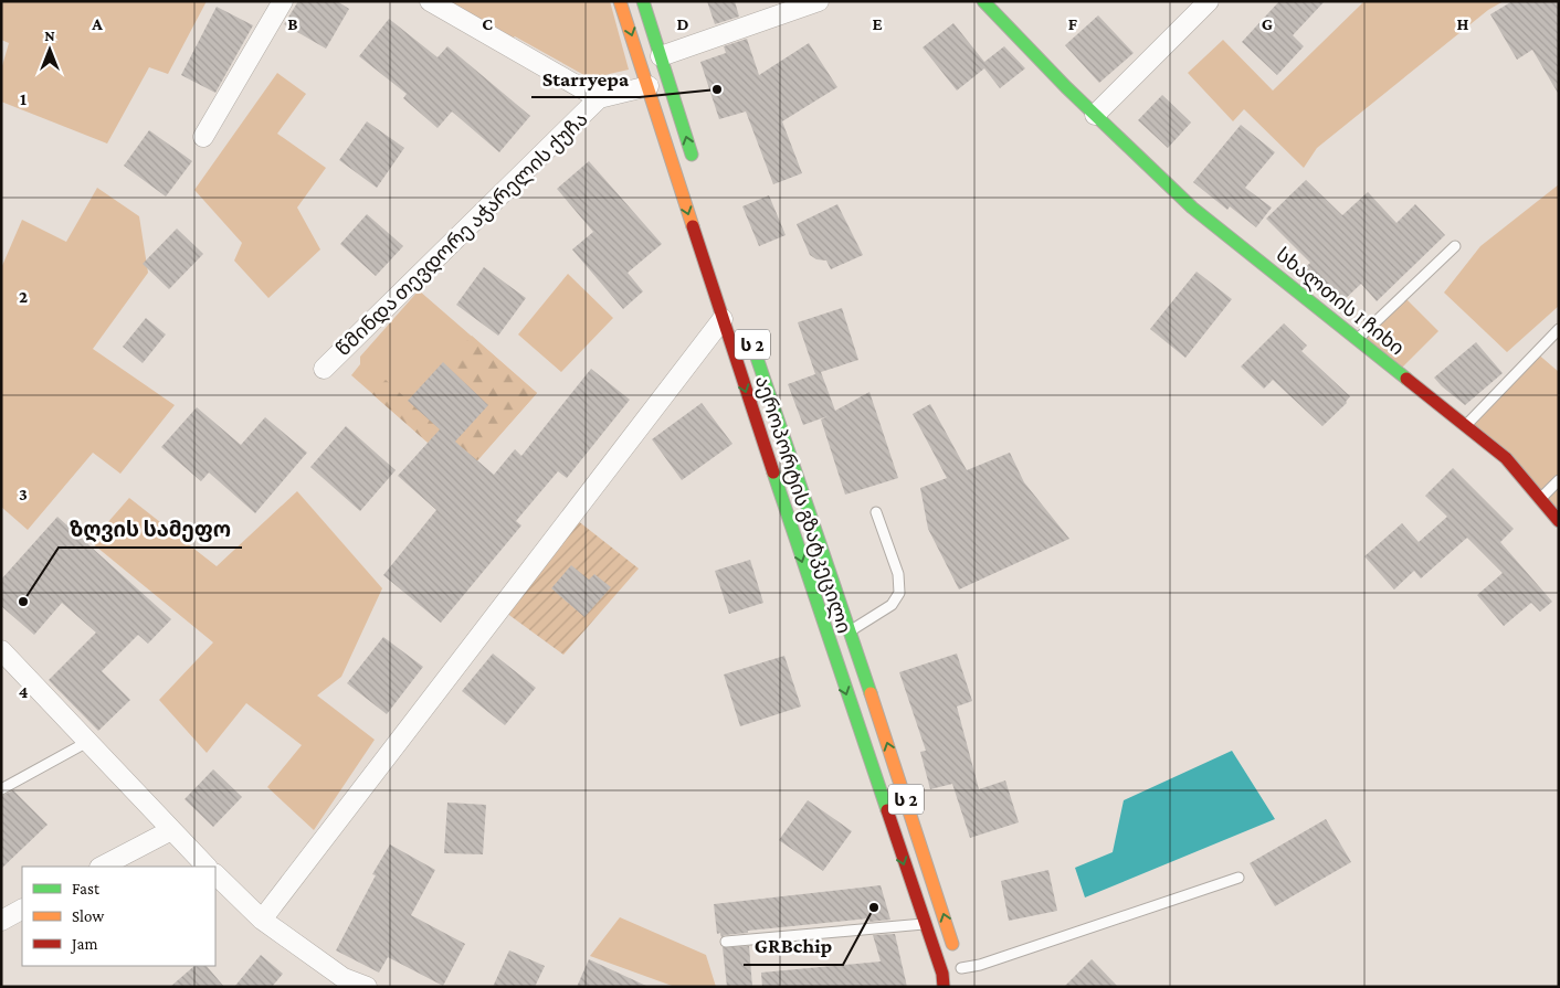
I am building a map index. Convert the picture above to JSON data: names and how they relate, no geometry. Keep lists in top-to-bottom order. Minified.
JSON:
{"streets":{"main road":["სხალთის I ჩიხი","ს 2","აეროპორტის გზატკეცილი"],"street":["წმინდა თევდორე აჭარელის ქუჩა"]},"crossings":[["წმინდა თევდორე აჭარელის ქუჩა","აეროპორტის გზატკეცილი"]],"places":["Starryepa","ზღვის სამეფო","GRBchip"],"legend":["Fast","Slow","Jam"],"north":"top","grid":{"columns":["A","B","C","D","E","F","G","H"],"rows":["1","2","3","4"]}}
